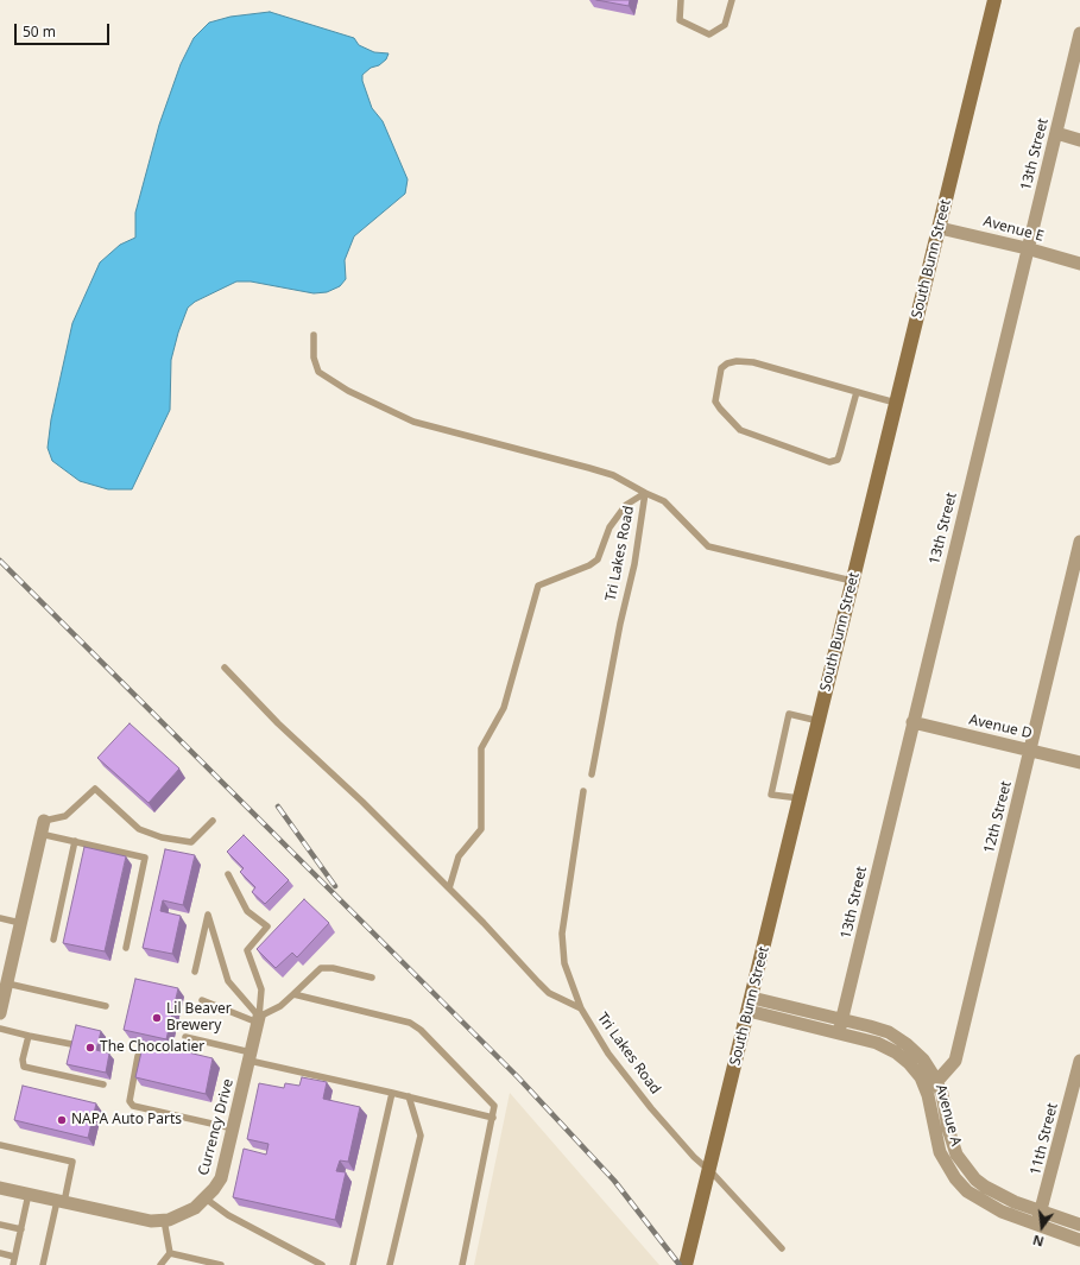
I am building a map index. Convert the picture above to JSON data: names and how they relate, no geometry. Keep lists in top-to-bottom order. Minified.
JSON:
{"streets":{"street":["13th Street","Avenue E","South Bunn Street","Avenue D","12th Street","Avenue A","Currency Drive","11th Street"],"lane":["Tri Lakes Road"]},"crossings":[["13th Street","Avenue E"],["13th Street","Avenue D"],["13th Street","Avenue A"],["Avenue E","South Bunn Street"],["South Bunn Street","Tri Lakes Road"],["South Bunn Street","Avenue A"],["Avenue D","12th Street"],["12th Street","Avenue A"],["Avenue A","11th Street"]],"places":["Lil Beaver Brewery","The Chocolatier","NAPA Auto Parts"],"scale_bar":"50 m","north":"bottom"}
